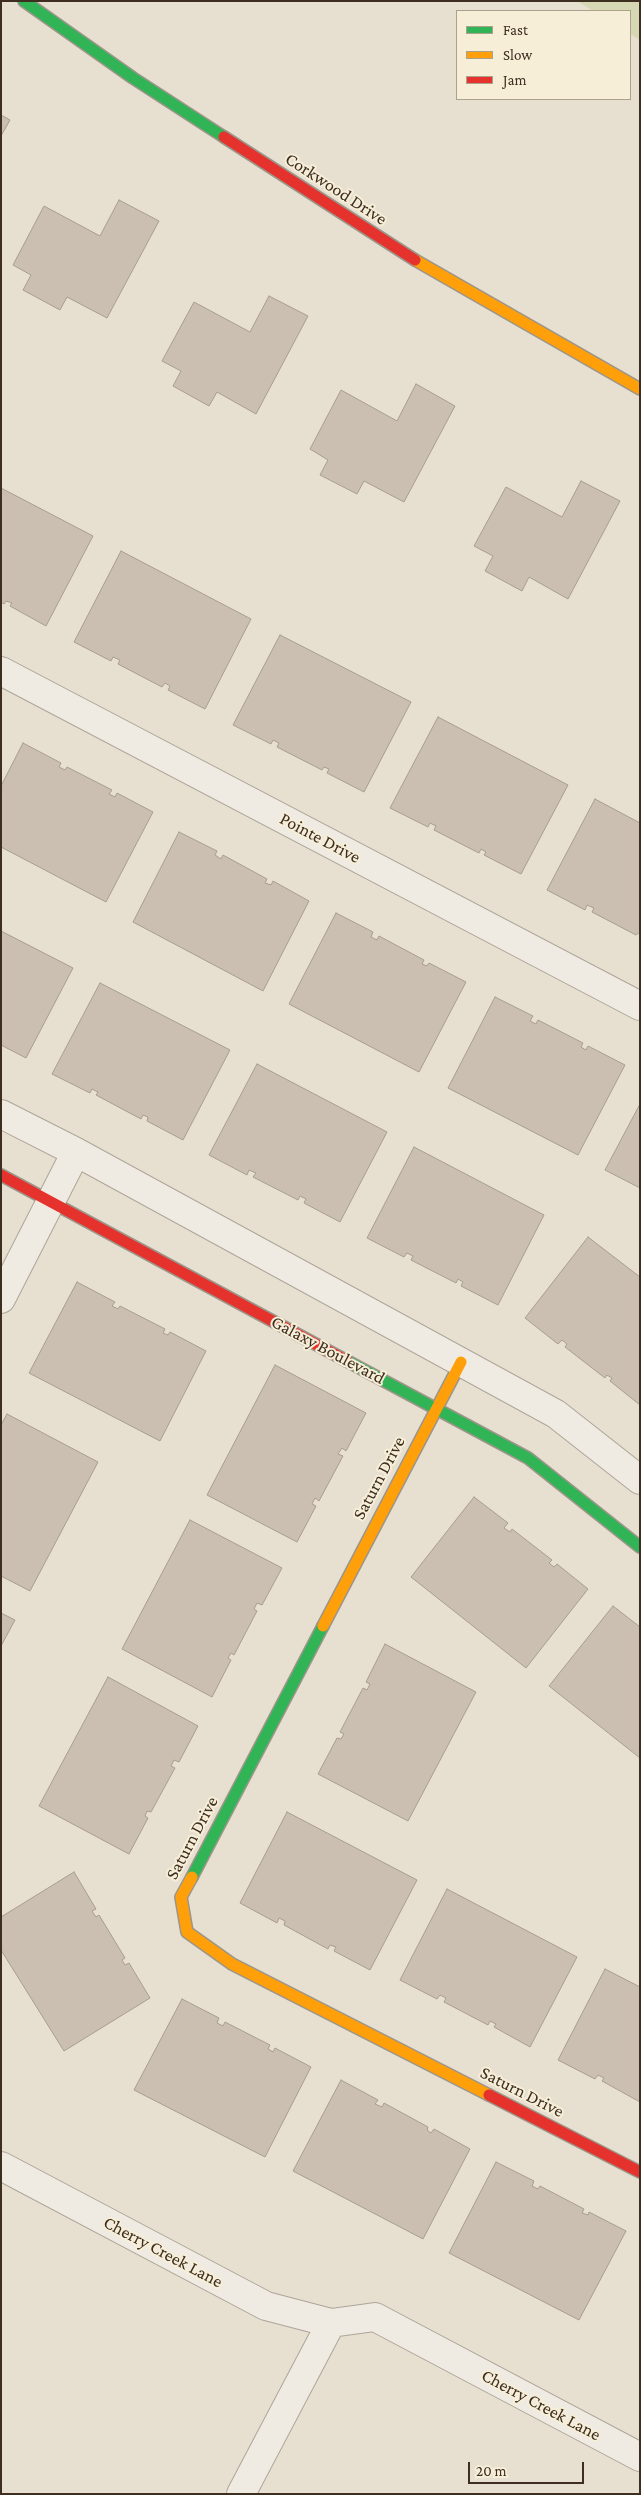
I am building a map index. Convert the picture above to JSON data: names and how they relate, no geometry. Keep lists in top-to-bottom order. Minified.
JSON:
{"streets":{"street":["Corkwood Drive","Pointe Drive","Galaxy Boulevard","Saturn Drive","Cherry Creek Lane"]},"crossings":[["Galaxy Boulevard","Saturn Drive"]],"legend":["Fast","Slow","Jam"],"scale_bar":"20 m"}
